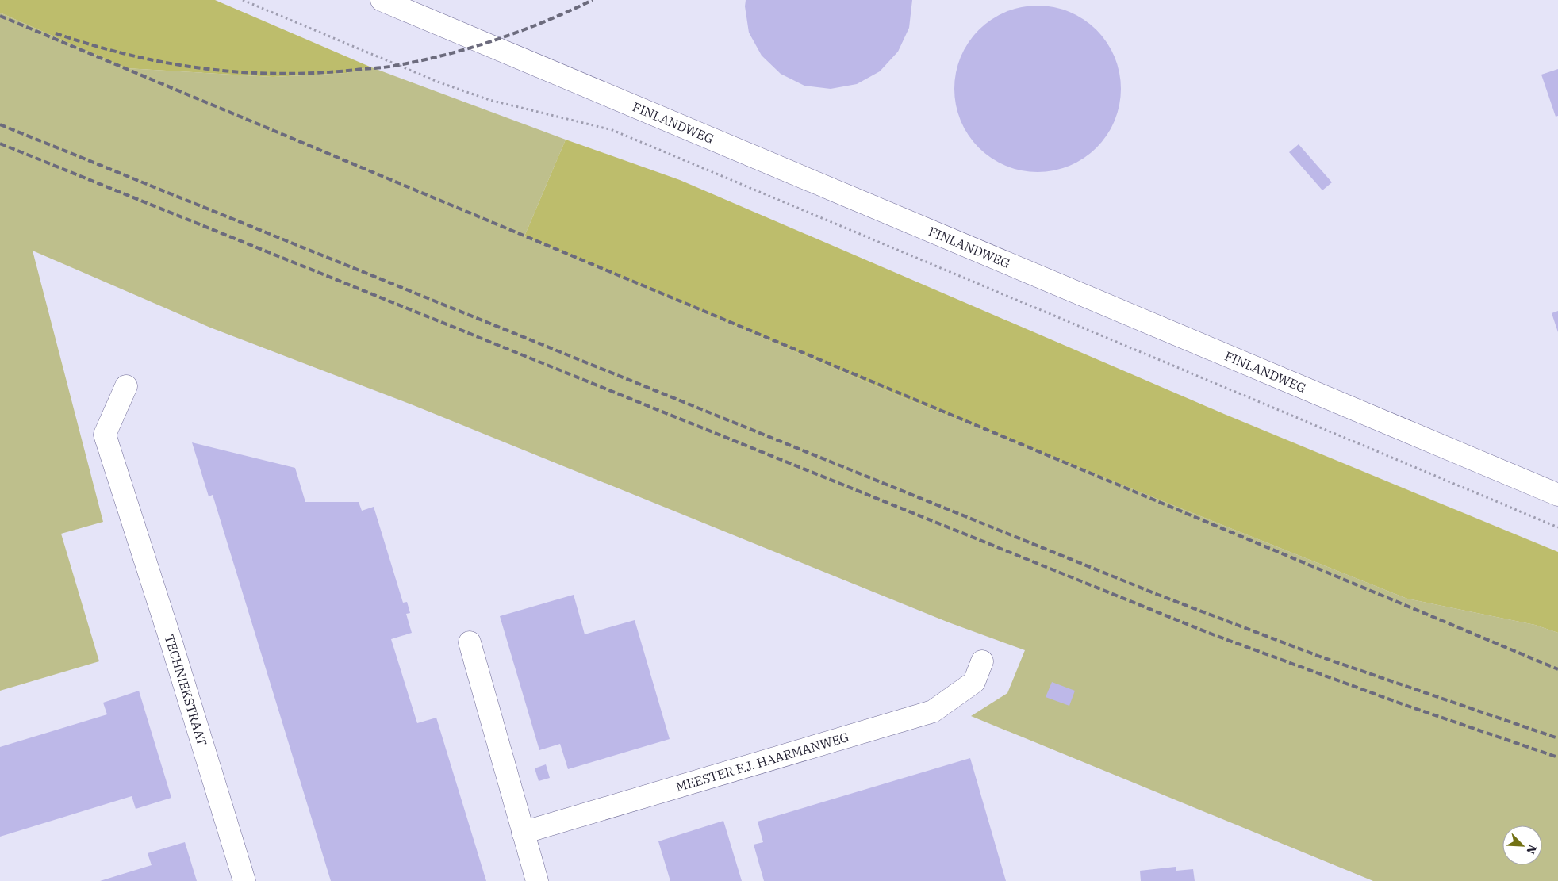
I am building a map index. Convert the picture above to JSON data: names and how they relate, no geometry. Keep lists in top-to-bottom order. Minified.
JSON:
{"streets":{"street":["FINLANDWEG","TECHNIEKSTRAAT","MEESTER F.J. HAARMANWEG"]},"north":"bottom right"}
